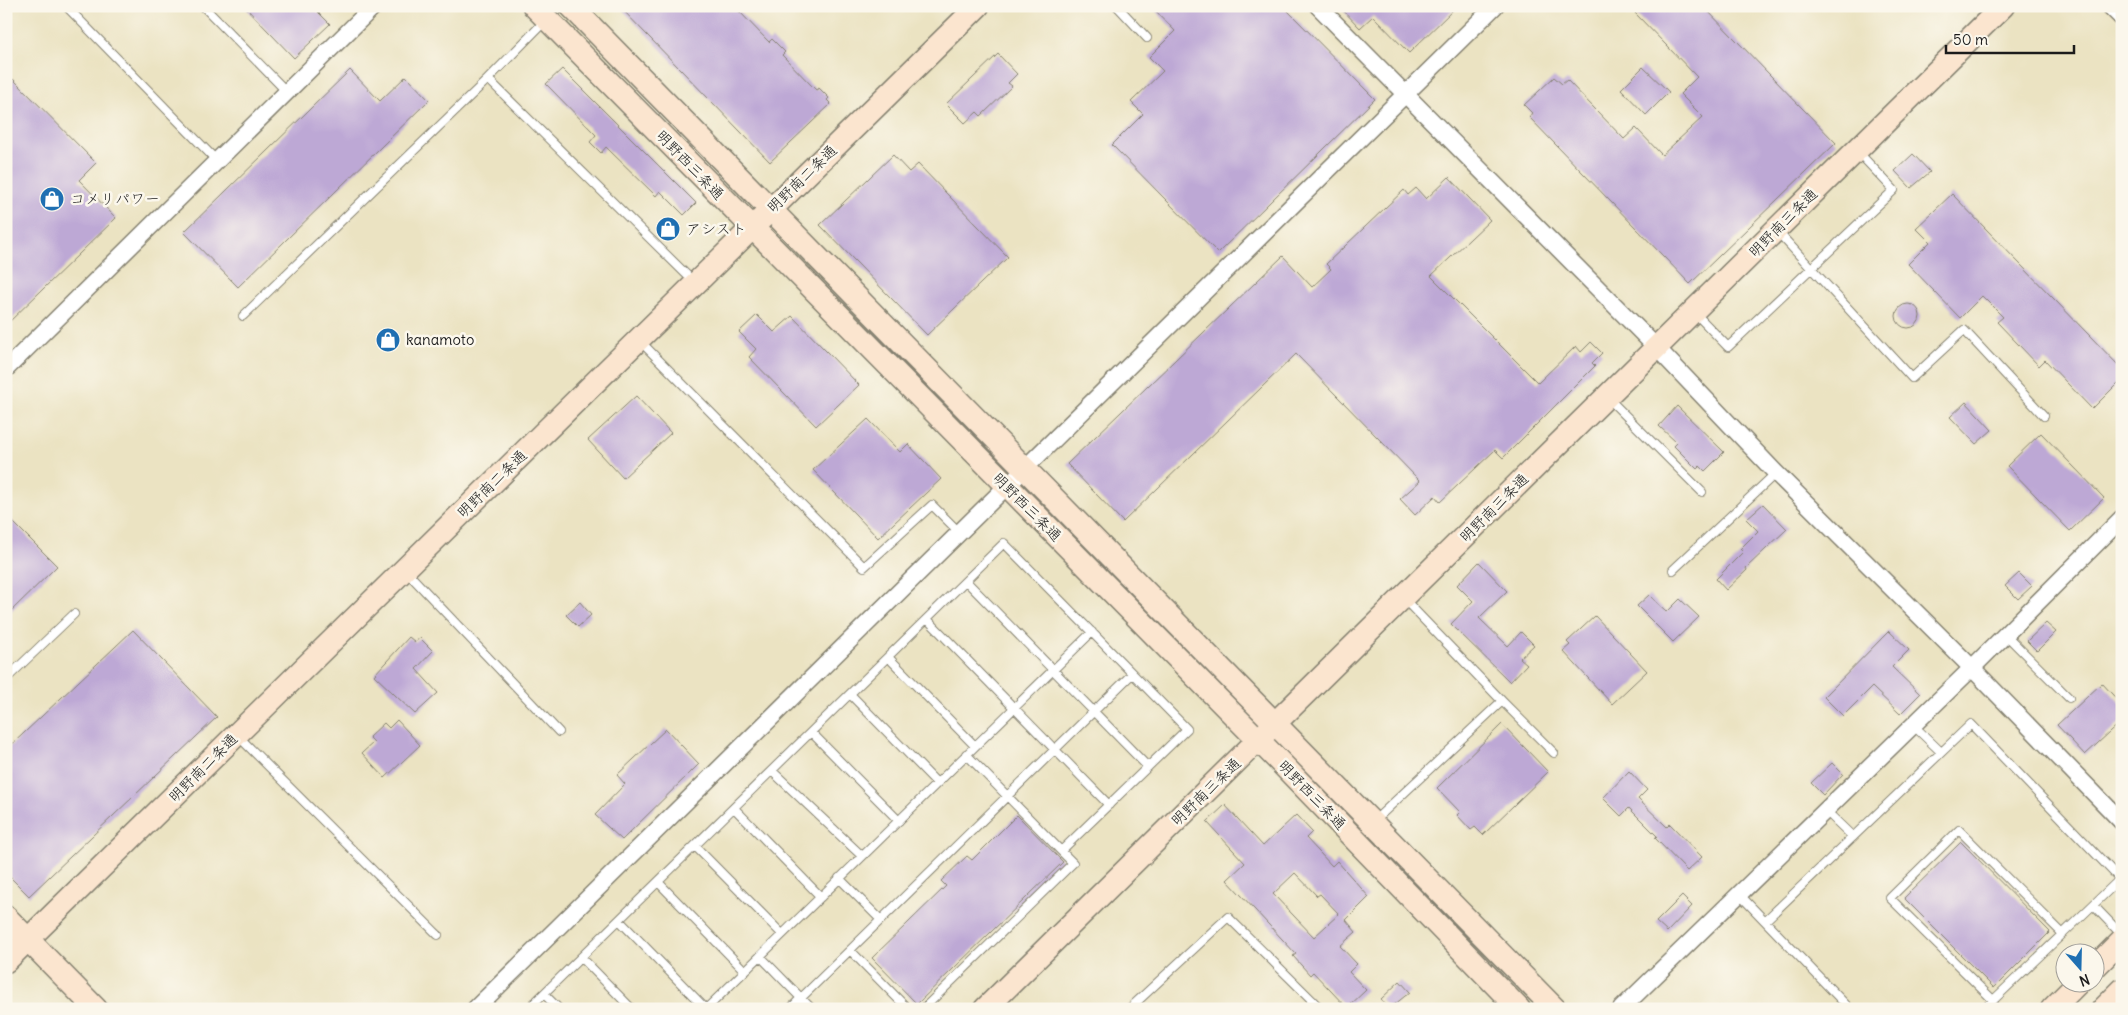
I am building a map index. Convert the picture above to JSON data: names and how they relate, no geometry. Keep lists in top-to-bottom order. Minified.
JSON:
{"streets":{"street":["明野西三条通","明野南二条通","明野南三条通"]},"crossings":[["明野西三条通","明野南二条通"],["明野西三条通","明野南三条通"]],"places":{"shop":["コメリパワー","アシスト","kanamoto"]},"scale_bar":"50 m","north":"bottom"}
